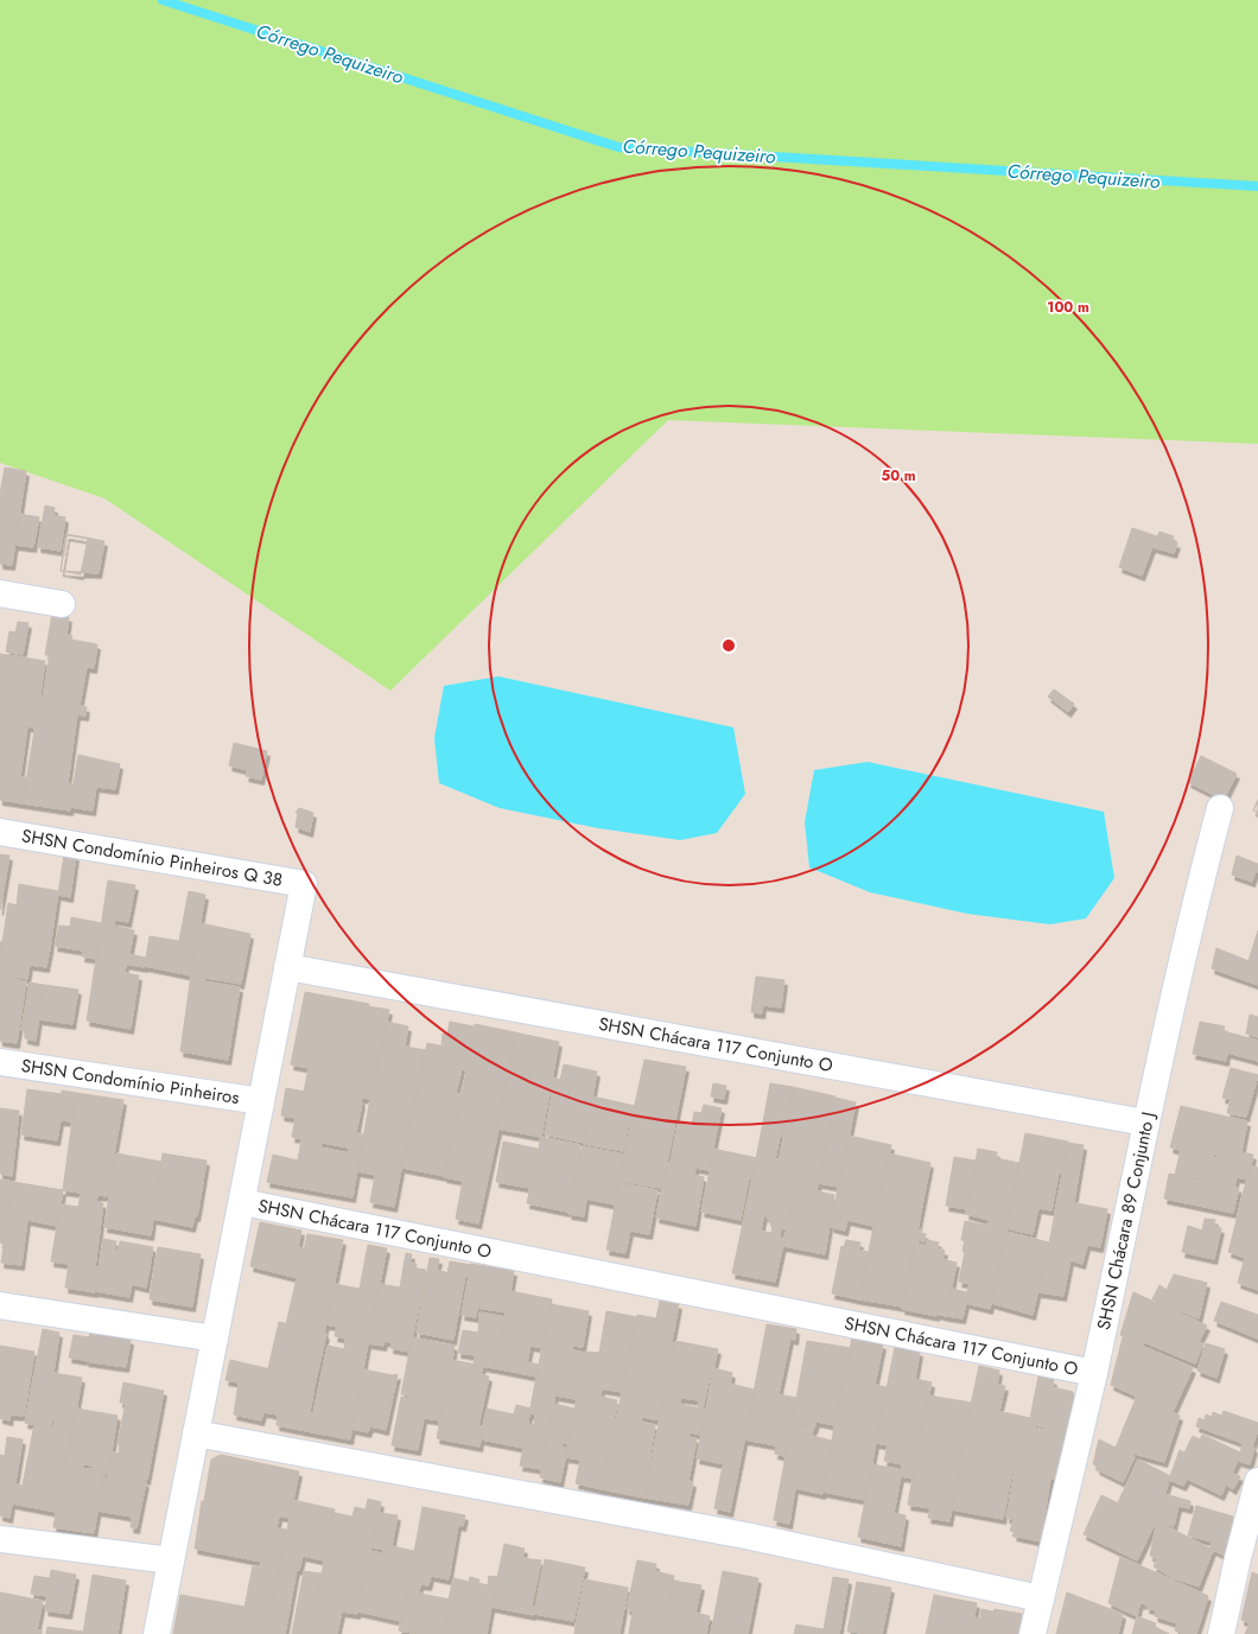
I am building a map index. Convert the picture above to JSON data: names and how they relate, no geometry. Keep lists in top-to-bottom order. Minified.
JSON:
{"streets":{"street":["SHSN Condomínio Pinheiros Q 38","SHSN Chácara 117 Conjunto O","SHSN Condomínio Pinheiros","SHSN Chácara 89 Conjunto J"]},"crossings":[["SHSN Condomínio Pinheiros Q 38","SHSN Chácara 117 Conjunto O"],["SHSN Chácara 117 Conjunto O","SHSN Chácara 89 Conjunto J"]],"water":["Córrego Pequizeiro"],"rings":["100 m","50 m"]}
